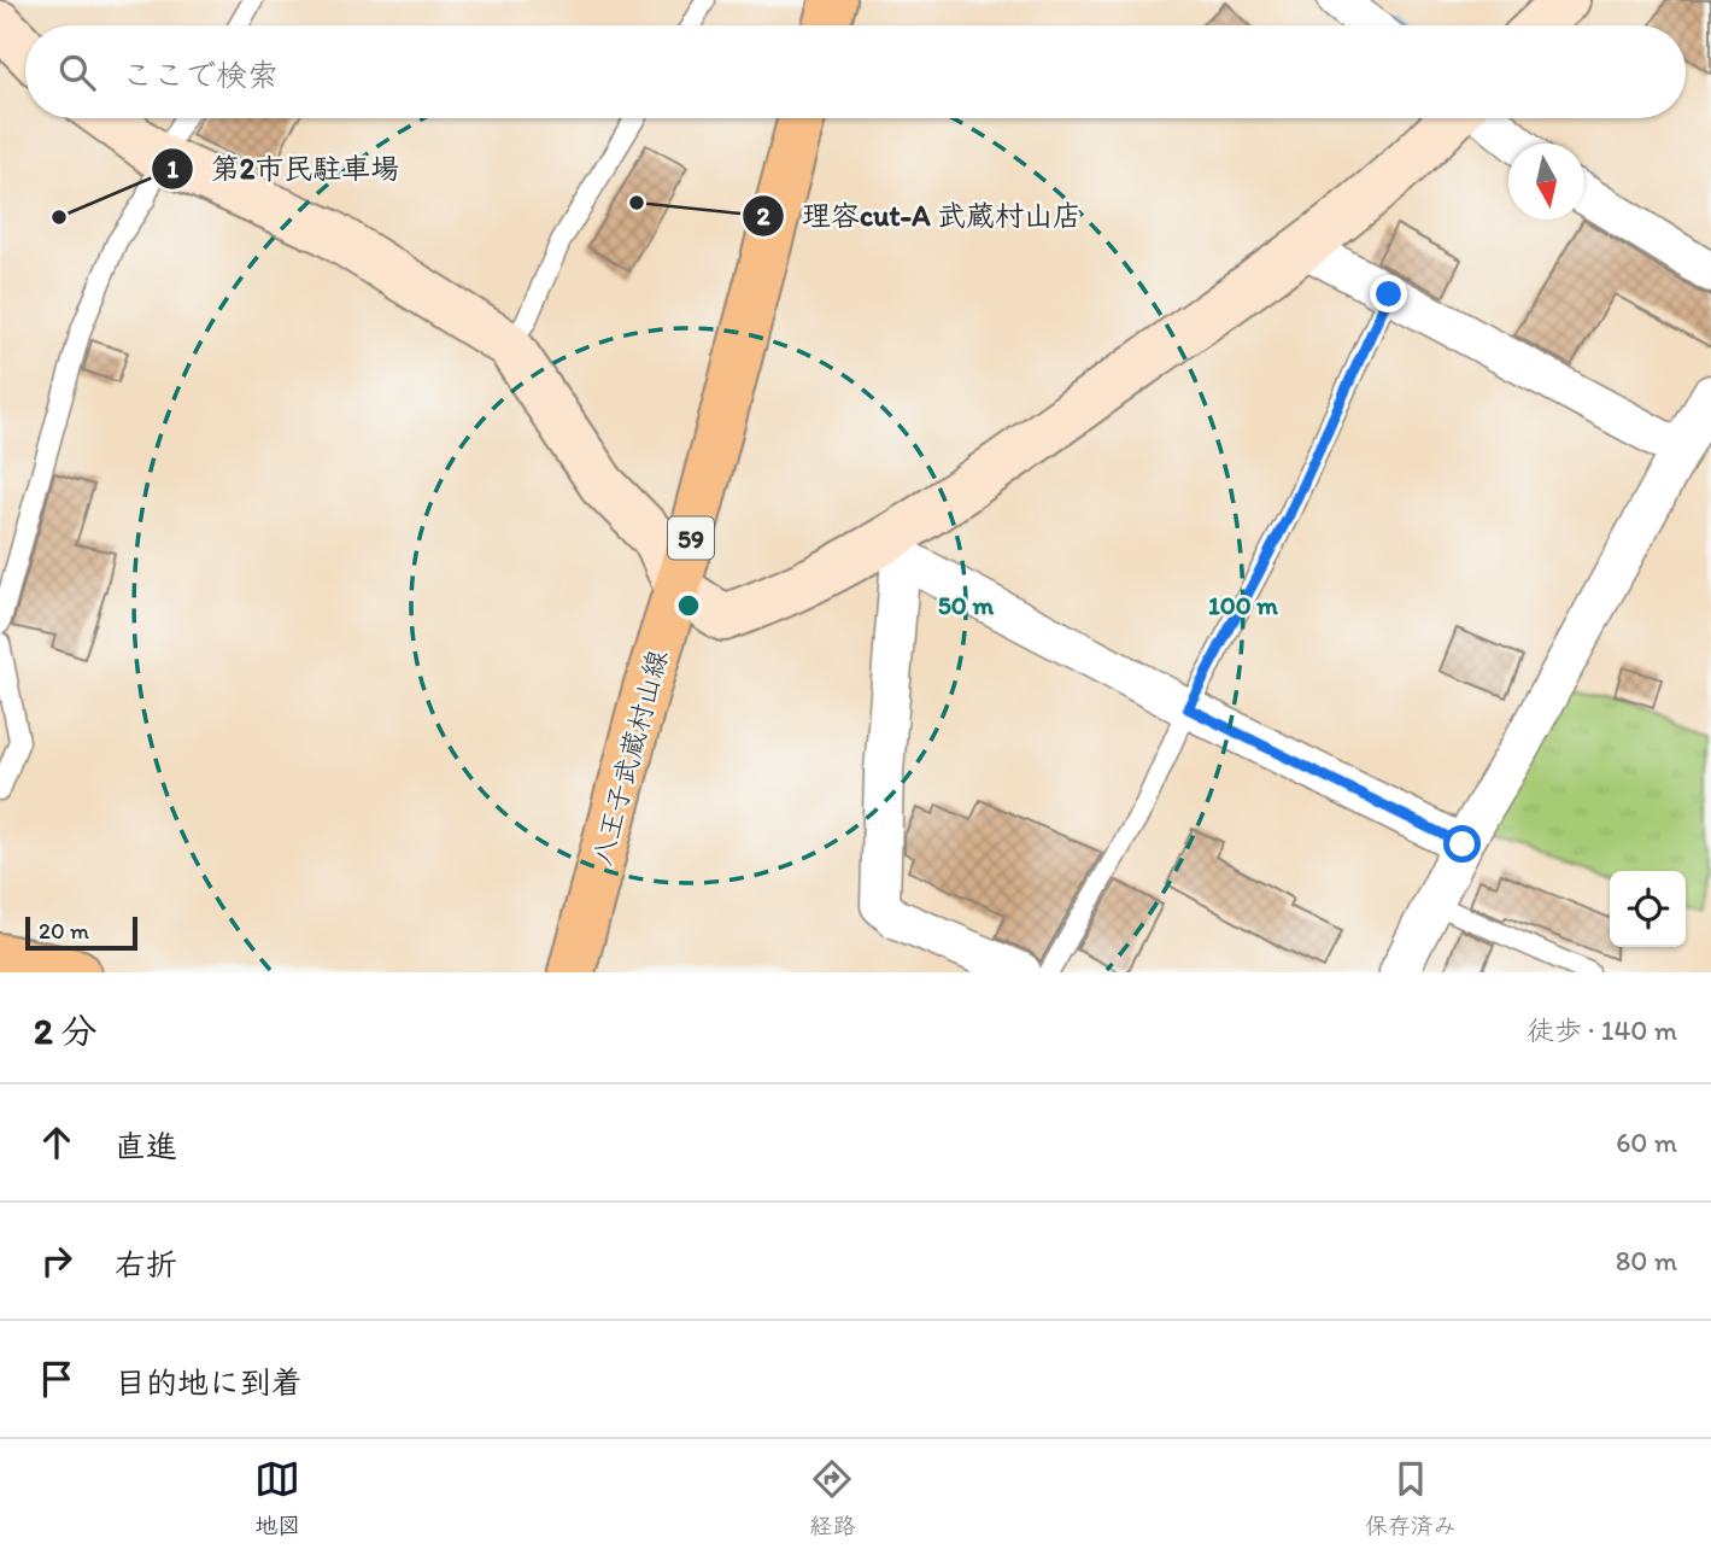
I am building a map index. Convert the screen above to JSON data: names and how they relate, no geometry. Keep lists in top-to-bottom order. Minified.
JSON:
{"streets":{"main road":["59","八王子武蔵村山線"]},"places":["理容cut-A 武蔵村山店","第2市民駐車場"],"scale_bar":"20 m","north":"bottom","page":{"search":"ここで検索","scale":"20 m","heading":["2 分","徒歩 · 140 m"],"list":[["直進","60 m"],["右折","80 m"],"目的地に到着"],"nav":["地図","経路","保存済み"]},"rings":["50 m","100 m"]}
